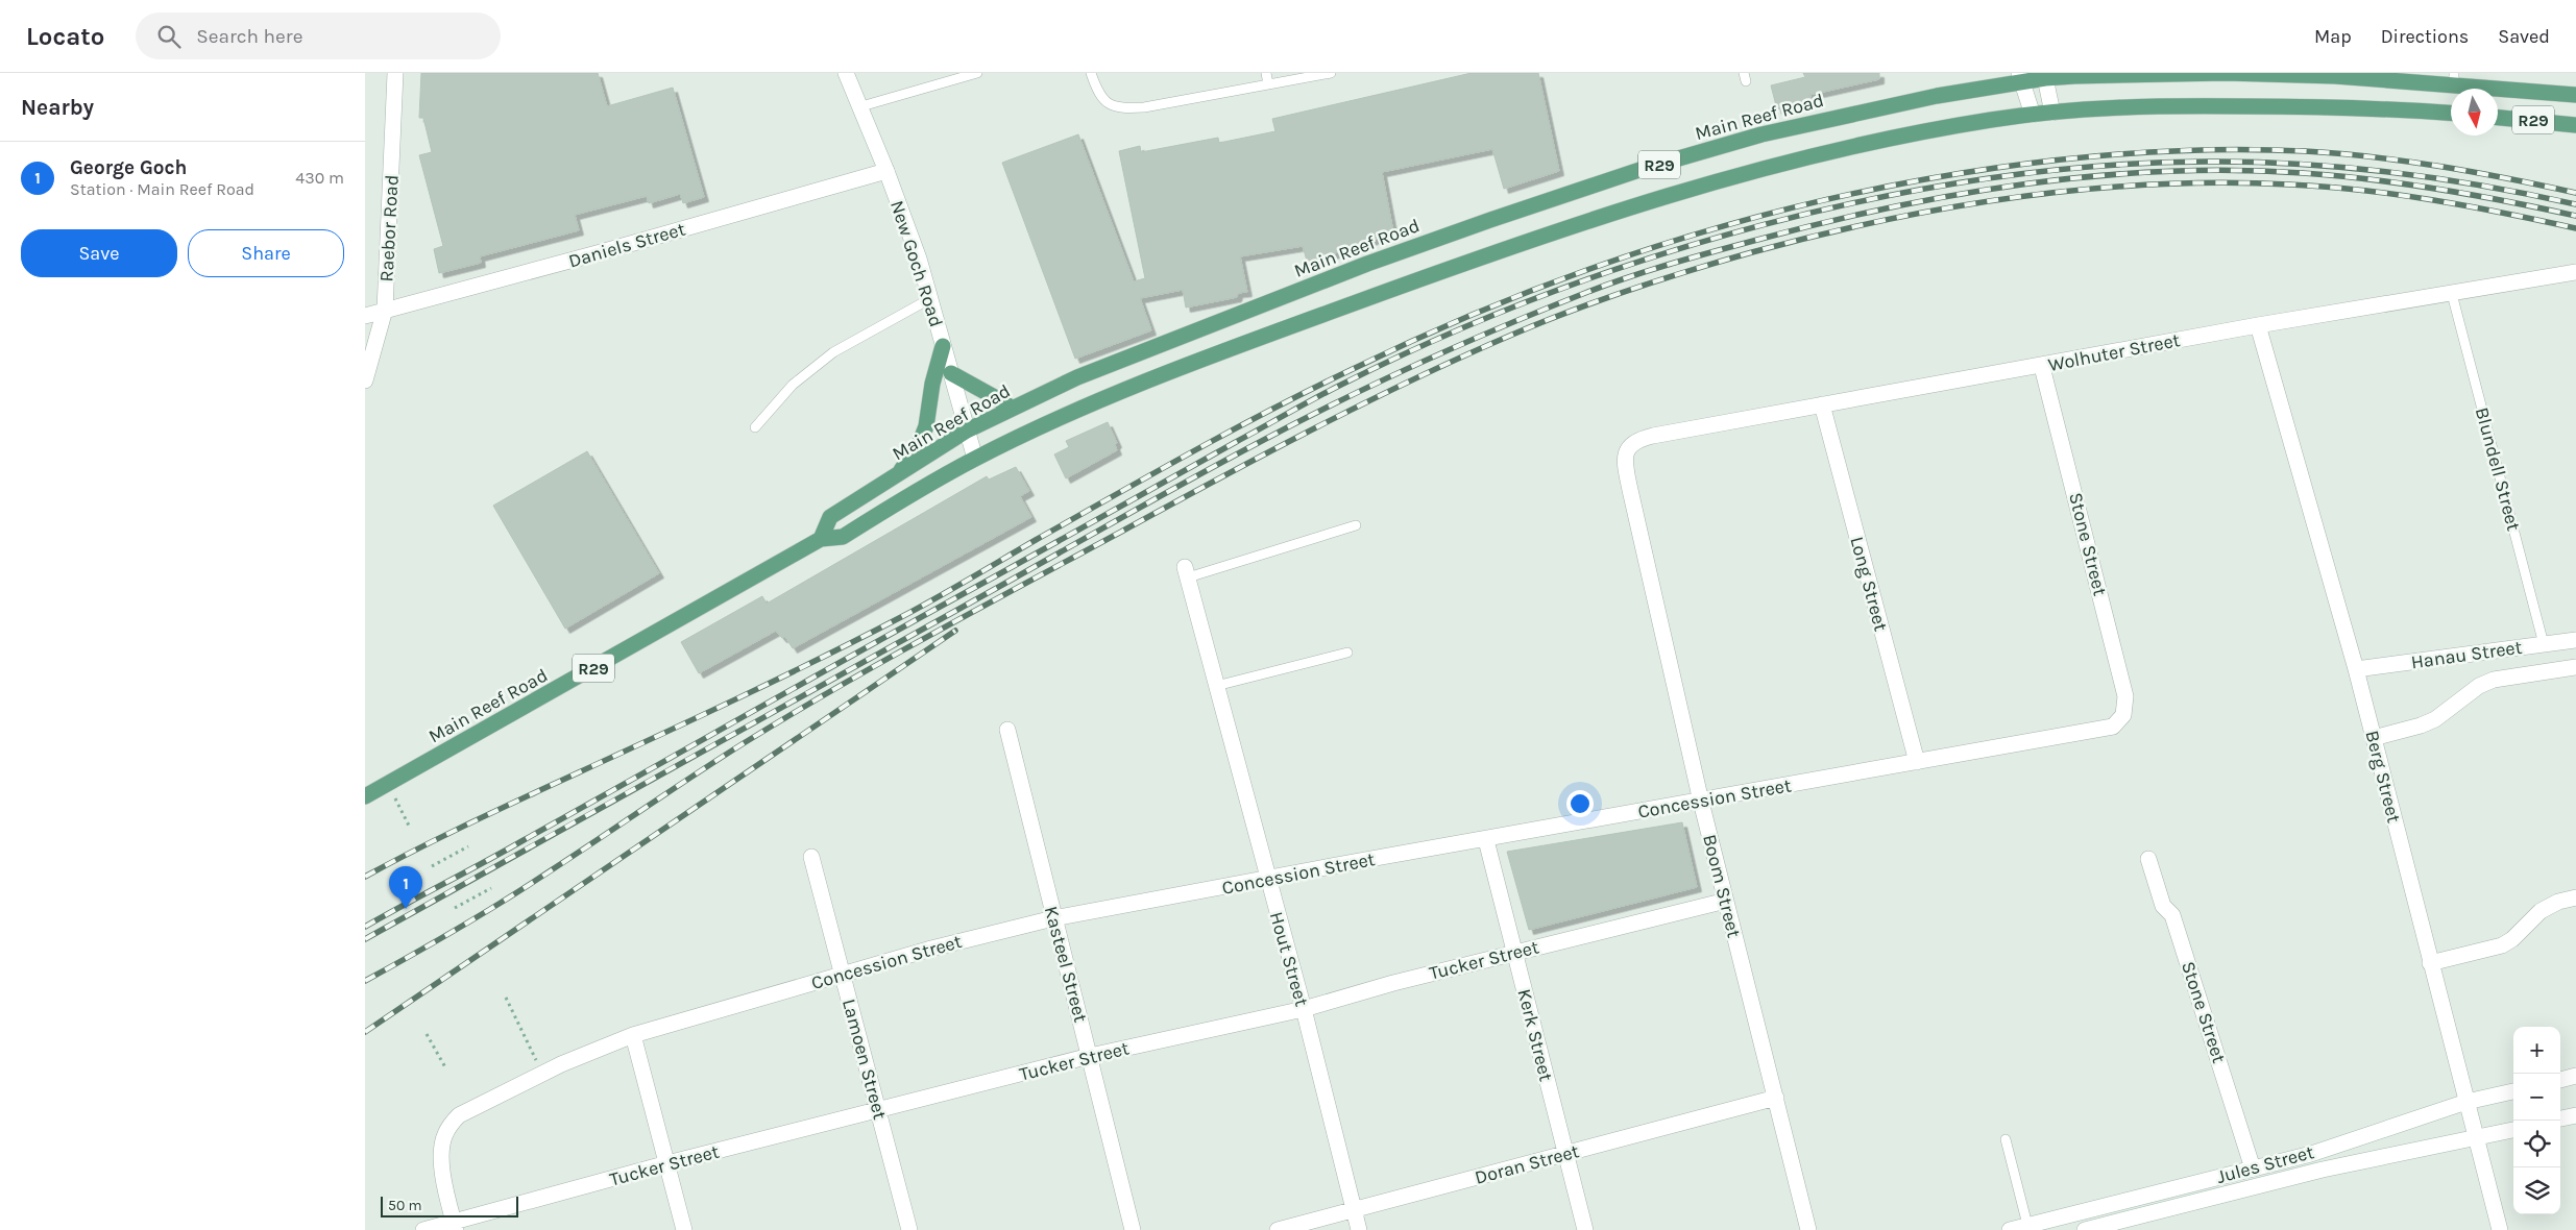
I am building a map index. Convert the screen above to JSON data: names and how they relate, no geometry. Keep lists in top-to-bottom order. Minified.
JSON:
{"streets":{"main road":["Main Reef Road","R29"],"street":["Raebor Road","Daniels Street","New Goch Road","Wolhuter Street","Stone Street","Long Street","Hanau Street","Berg Street","Concession Street","Boom Street","Hout Street","Tucker Street","Kasteel Street","Kerk Street","Lamoen Street","Doran Street","Jules Street"],"lane":["Blundell Street"]},"crossings":[["Main Reef Road","New Goch Road"],["Raebor Road","Daniels Street"],["Daniels Street","New Goch Road"],["Wolhuter Street","Blundell Street"],["Wolhuter Street","Stone Street"],["Wolhuter Street","Long Street"],["Wolhuter Street","Berg Street"],["Wolhuter Street","Boom Street"],["Blundell Street","Hanau Street"],["Stone Street","Concession Street"],["Stone Street","Jules Street"],["Long Street","Concession Street"],["Hanau Street","Berg Street"],["Berg Street","Jules Street"],["Concession Street","Boom Street"],["Concession Street","Hout Street"],["Concession Street","Tucker Street"],["Concession Street","Kasteel Street"],["Concession Street","Kerk Street"],["Concession Street","Lamoen Street"],["Boom Street","Tucker Street"],["Boom Street","Doran Street"],["Hout Street","Tucker Street"],["Hout Street","Doran Street"],["Tucker Street","Kasteel Street"],["Tucker Street","Kerk Street"],["Tucker Street","Lamoen Street"],["Kerk Street","Doran Street"]],"scale_bar":"50 m","north":"bottom","page":{"header":"Locato","search":"Search here","nav":["Map","Directions","Saved"],"heading":"Nearby","list":[{"mark":"1","name":"George Goch","note":"Station · Main Reef Road","value":"430 m"}],"buttons":["Save","Share"],"pins":"1","map_buttons":["+","−"],"scale":"50 m"}}
